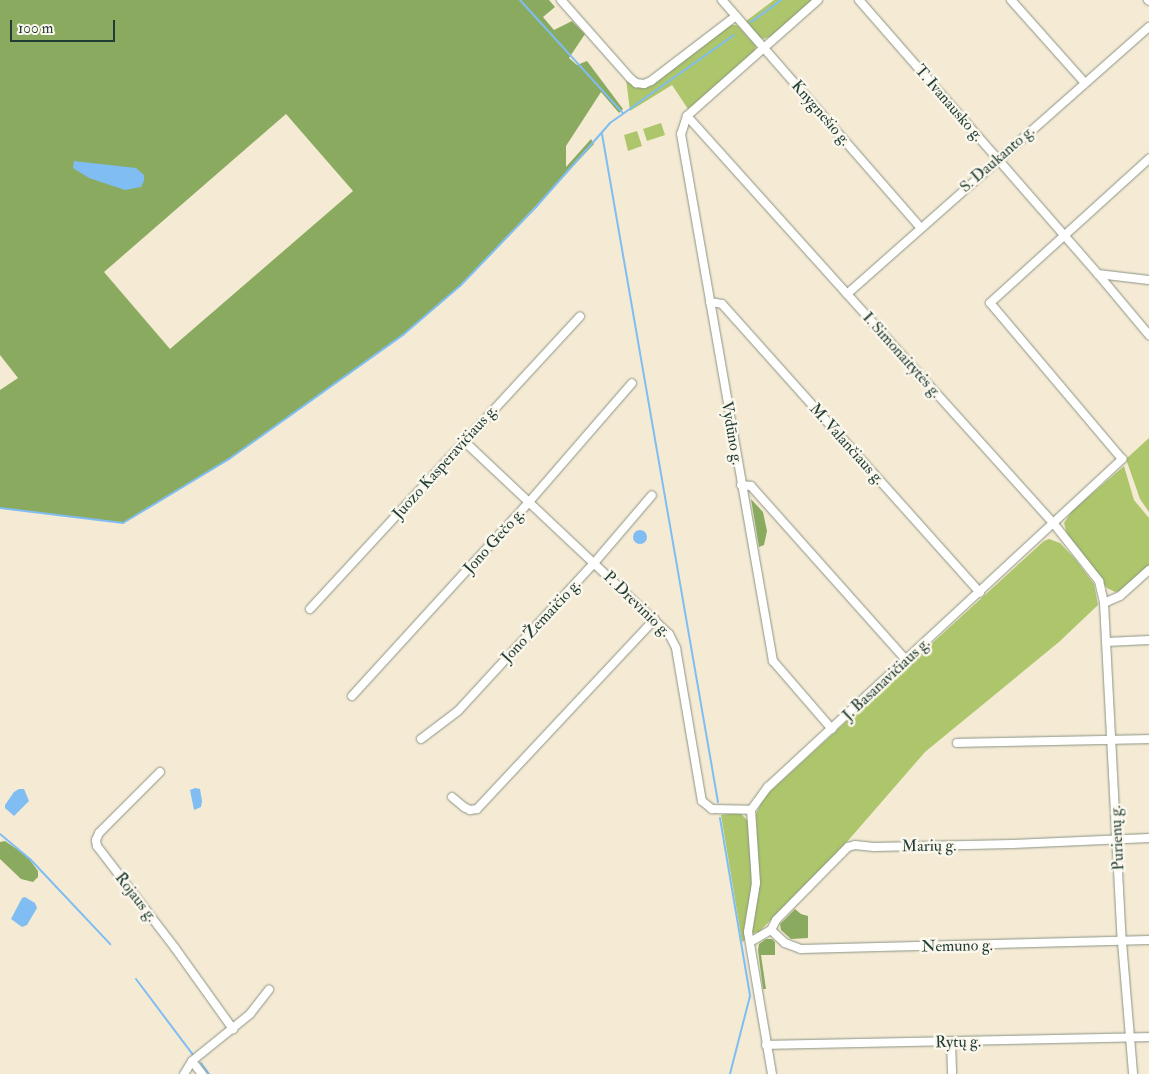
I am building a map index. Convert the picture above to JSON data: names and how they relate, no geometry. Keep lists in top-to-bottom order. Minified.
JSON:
{"streets":{"street":["T. Ivanausko g.","Knygnešio g.","S. Daukanto g.","I. Simonaitytės g.","Vydūno g.","M. Valančiaus g.","Juozo Kasperavičiaus g.","Jono Gečo g.","P. Drevinio g.","Jono Žemaičio g.","J. Basanavičiaus g.","Purienų g.","Marių g.","Rojaus g.","Nemuno g.","Rytų g."]},"crossings":[["T. Ivanausko g.","S. Daukanto g."],["T. Ivanausko g.","J. Basanavičiaus g."],["Knygnešio g.","S. Daukanto g."],["S. Daukanto g.","I. Simonaitytės g."],["I. Simonaitytės g.","Vydūno g."],["I. Simonaitytės g.","J. Basanavičiaus g."],["I. Simonaitytės g.","Purienų g."],["Vydūno g.","M. Valančiaus g."],["Vydūno g.","J. Basanavičiaus g."],["M. Valančiaus g.","J. Basanavičiaus g."],["Juozo Kasperavičiaus g.","P. Drevinio g."],["Jono Gečo g.","P. Drevinio g."],["P. Drevinio g.","Jono Žemaičio g."],["P. Drevinio g.","J. Basanavičiaus g."],["Purienų g.","Marių g."],["Purienų g.","Nemuno g."],["Purienų g.","Rytų g."],["Marių g.","Nemuno g."]],"scale_bar":"100 m"}
